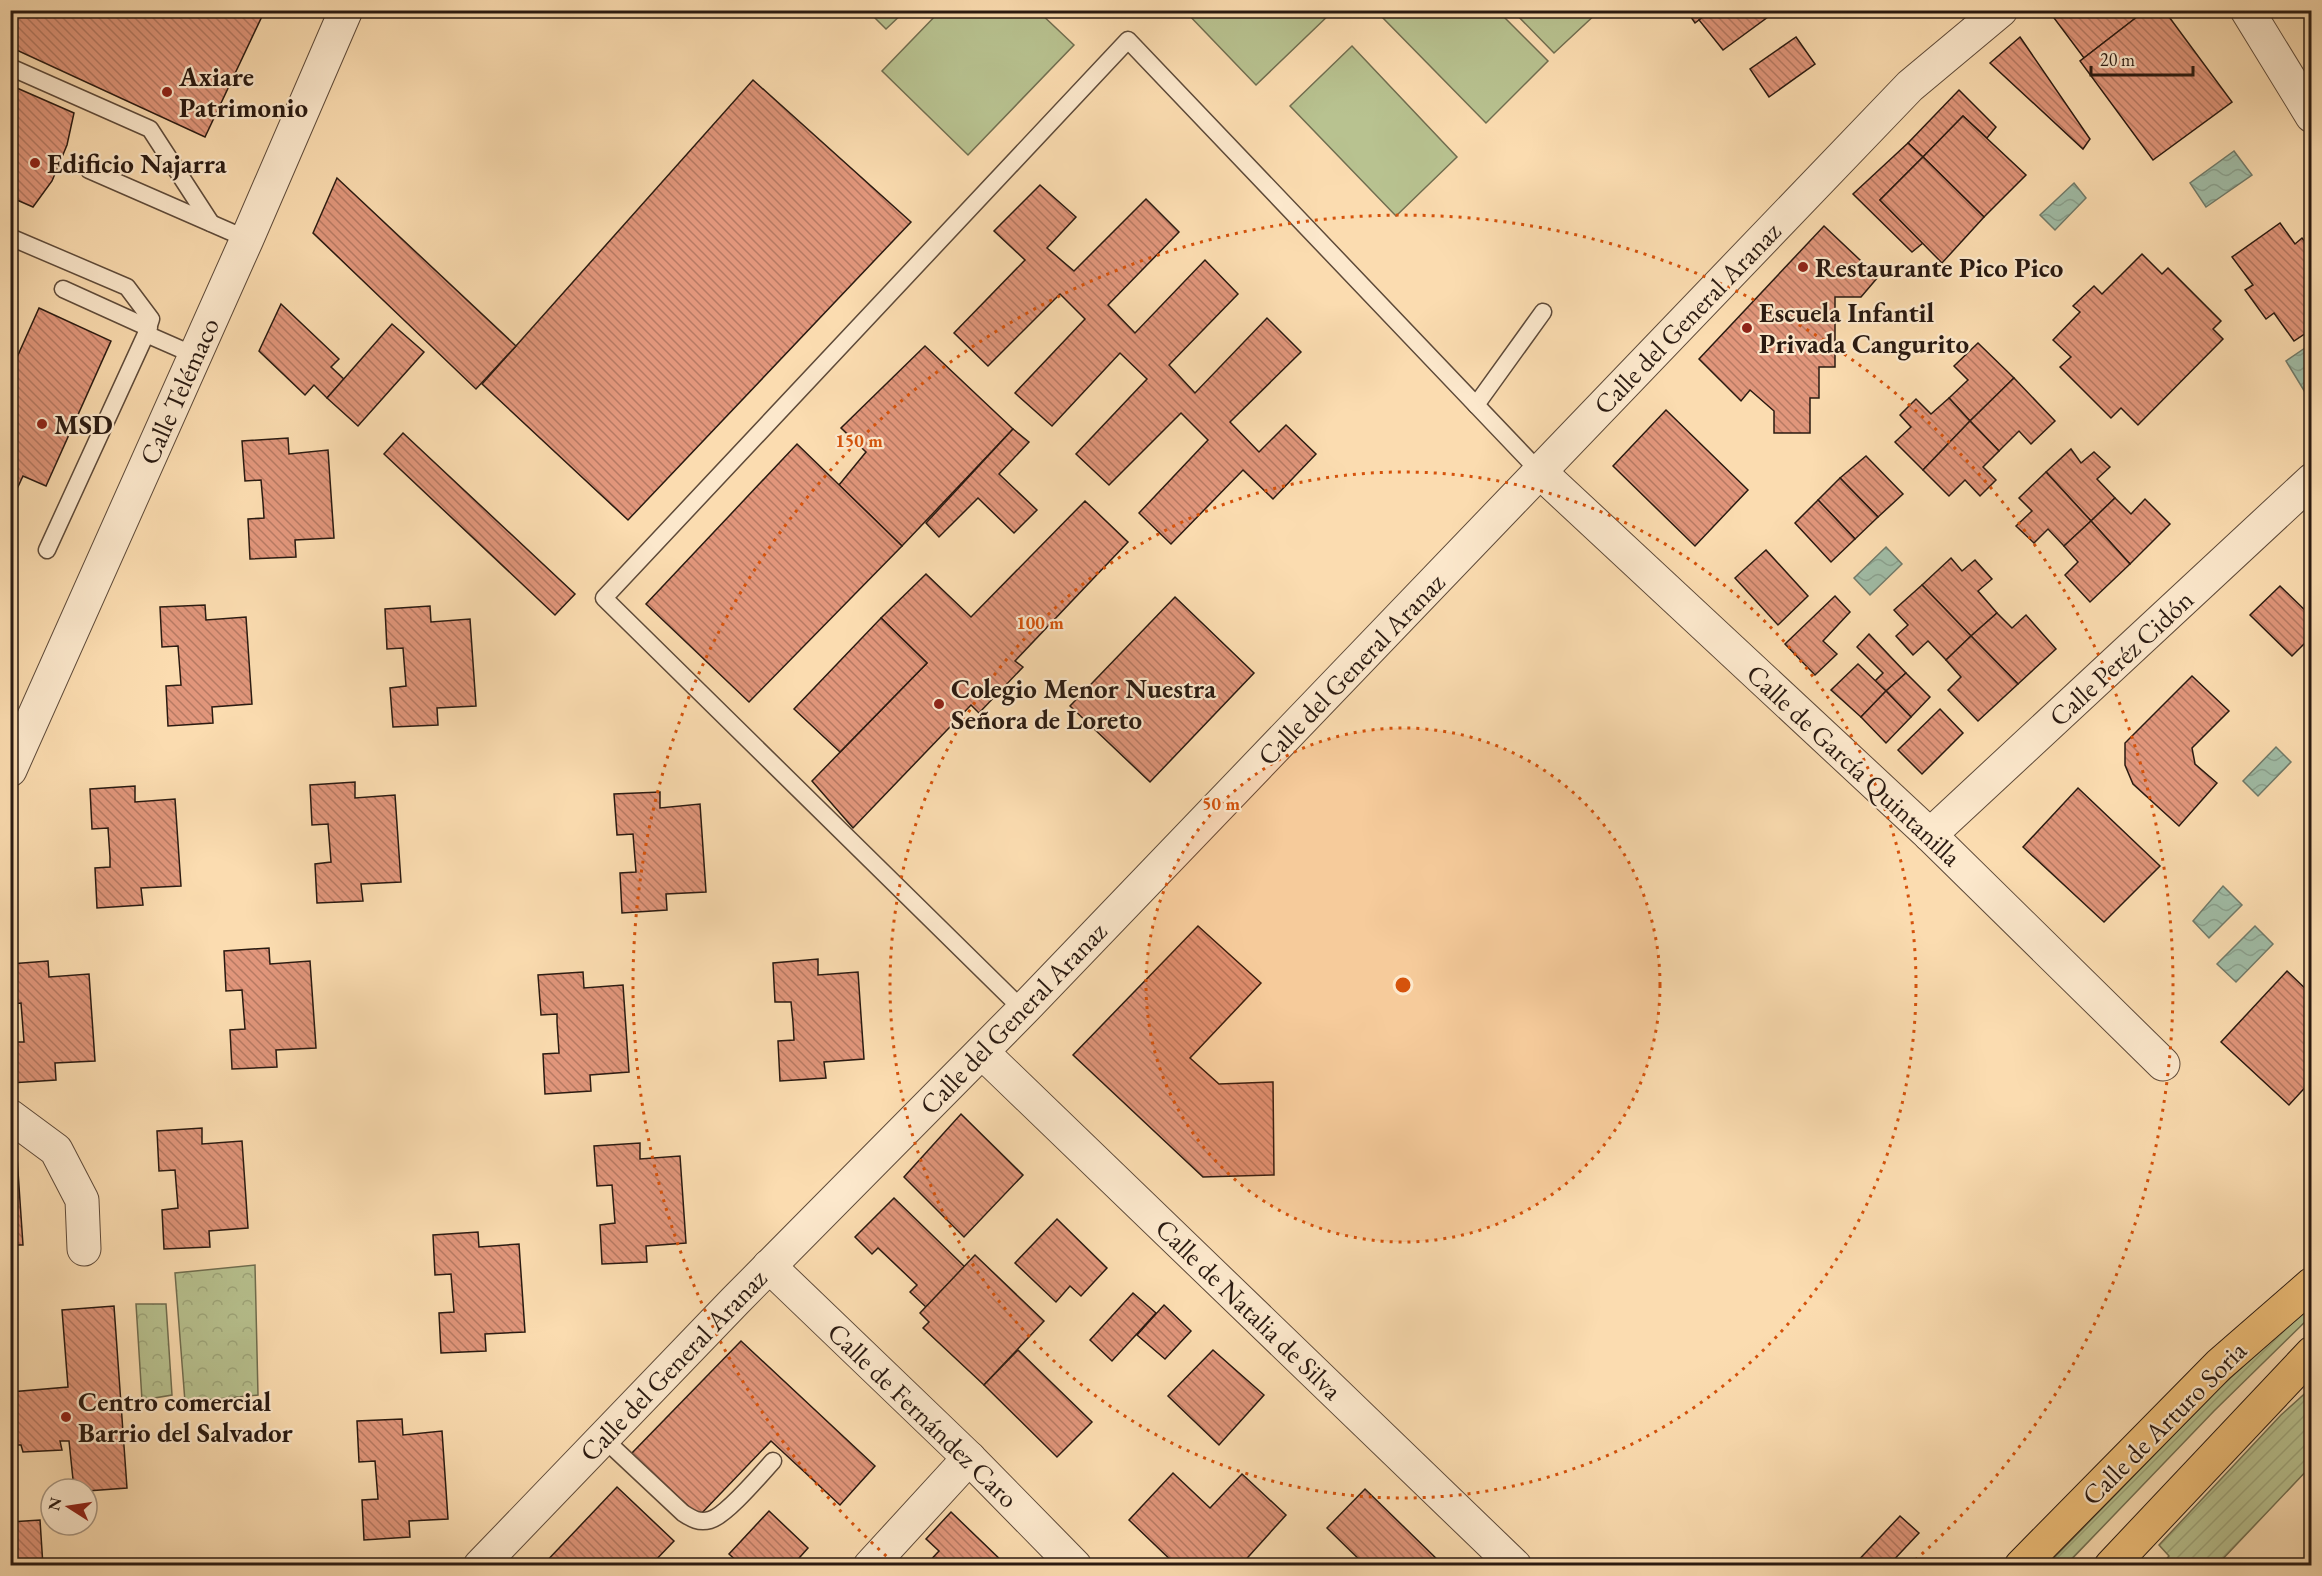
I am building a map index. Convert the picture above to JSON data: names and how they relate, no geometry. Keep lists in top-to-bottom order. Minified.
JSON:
{"streets":{"main road":["Calle de Arturo Soria"],"street":["Calle del General Aranaz","Calle Telémaco","Calle Peréz Cidón","Calle de García Quintanilla","Calle de Natalia de Silva","Calle de Fernández Caro"]},"crossings":[["Calle del General Aranaz","Calle de García Quintanilla"],["Calle del General Aranaz","Calle de Natalia de Silva"],["Calle del General Aranaz","Calle de Fernández Caro"],["Calle Peréz Cidón","Calle de García Quintanilla"]],"places":["Axiare Patrimonio","Edificio Najarra","Restaurante Pico Pico","Escuela Infantil Privada Cangurito","MSD","Colegio Menor Nuestra Señora de Loreto","Centro comercial Barrio del Salvador"],"scale_bar":"20 m","north":"left","rings":["150 m","100 m","50 m"]}
